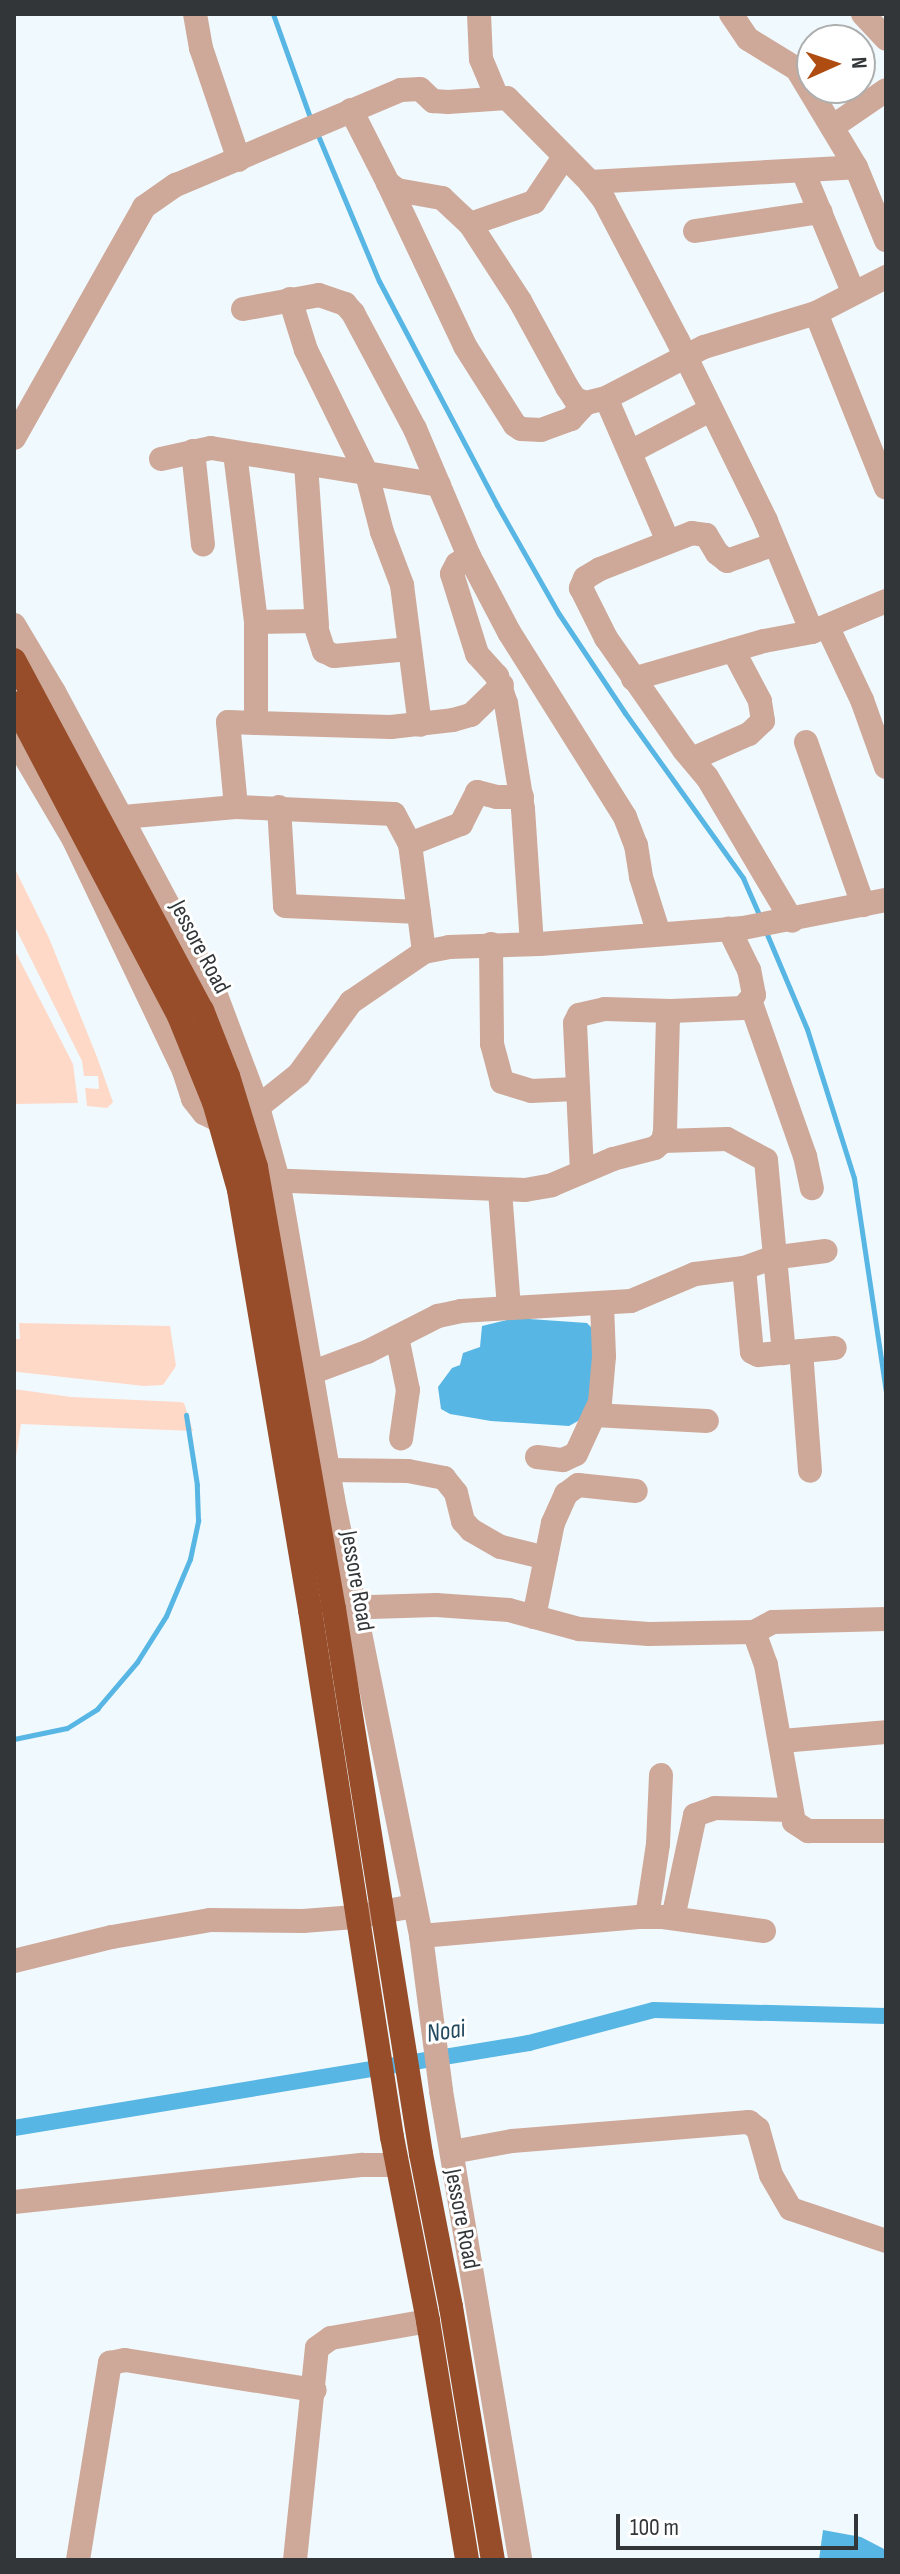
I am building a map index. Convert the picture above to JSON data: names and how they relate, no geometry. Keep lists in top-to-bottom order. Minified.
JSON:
{"streets":{"highway":["Jessore Road"]},"water":["Noai"],"scale_bar":"100 m","north":"right"}
